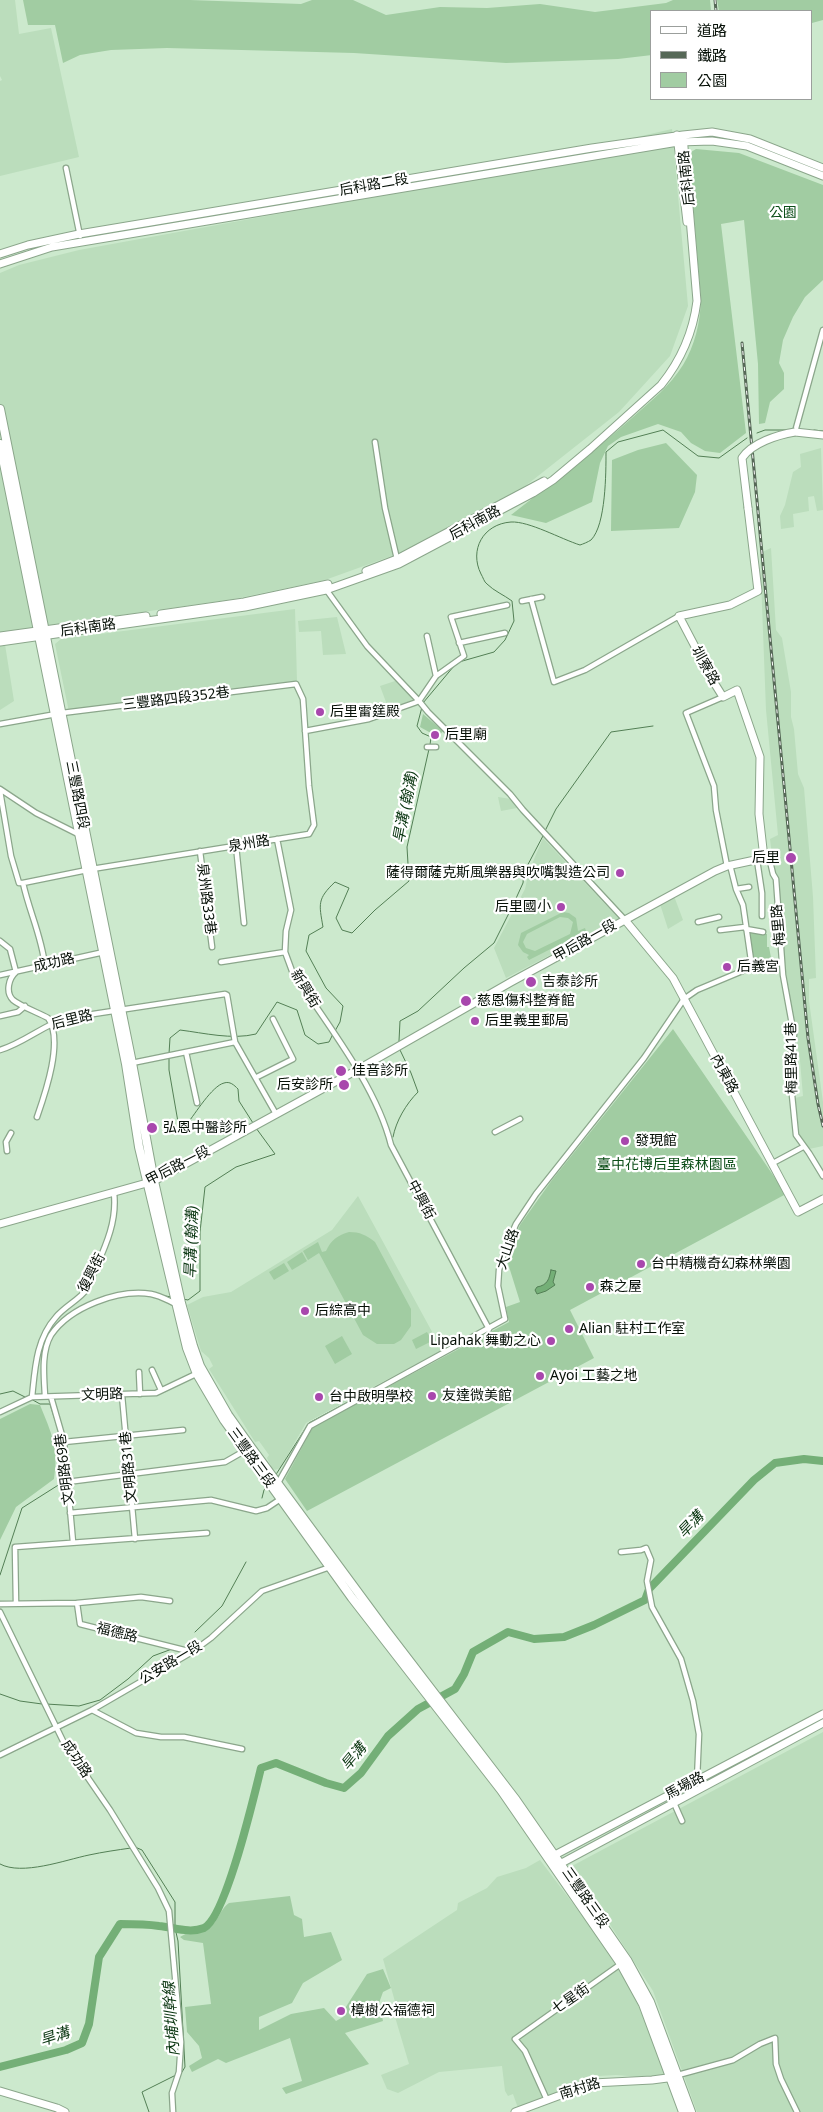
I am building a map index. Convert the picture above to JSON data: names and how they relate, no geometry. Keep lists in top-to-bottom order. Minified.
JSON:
{"streets":{"main road":["三豐路四段","三豐路三段"],"street":["后科南路","后科路二段","圳寮路","三豐路四段352巷","泉州路","泉州路33巷","梅里路","甲后路一段","成功路","新興街","后里路","梅里路41巷","內東路","中興街","大山路","復興街","文明路","文明路31巷","文明路69巷","福德路","公安路一段","馬場路","七星街","南村路"]},"crossings":[["后科南路","后科路二段"],["后科南路","三豐路四段"],["圳寮路","梅里路"],["圳寮路","甲后路一段"],["三豐路四段352巷","三豐路四段"],["三豐路四段352巷","泉州路"],["三豐路四段","泉州路"],["三豐路四段","甲后路一段"],["三豐路四段","成功路"],["三豐路四段","后里路"],["三豐路四段","三豐路三段"],["泉州路","泉州路33巷"],["泉州路","新興街"],["梅里路","甲后路一段"],["梅里路","梅里路41巷"],["梅里路","內東路"],["梅里路","大山路"],["甲后路一段","新興街"],["甲后路一段","內東路"],["甲后路一段","中興街"],["甲后路一段","復興街"],["甲后路一段","三豐路三段"],["成功路","公安路一段"],["新興街","中興街"],["內東路","大山路"],["中興街","大山路"],["大山路","三豐路三段"],["復興街","文明路"],["復興街","三豐路三段"],["文明路","三豐路三段"],["文明路","文明路31巷"],["文明路","文明路69巷"],["三豐路三段","公安路一段"],["三豐路三段","馬場路"],["三豐路三段","七星街"],["三豐路三段","南村路"],["福德路","公安路一段"],["七星街","南村路"]],"water":["旱溝 (翰溝)","旱溝","內埔圳幹線"],"parks":["公園","臺中花博后里森林園區"],"places":["后里雷筳殿","后里廟","后里","薩得爾薩克斯風樂器與吹嘴製造公司","后里國小","后義宮","吉泰診所","慈恩傷科整脊館","后里義里郵局","佳音診所","后安診所","弘恩中醫診所","發現館","台中精機奇幻森林樂園","森之屋","后綜高中","Alian 駐村工作室","Lipahak 舞動之心","Ayoi 工藝之地","友達微美館","台中啟明學校","樟樹公福德祠"],"legend":["道路","鐵路","公園"]}
